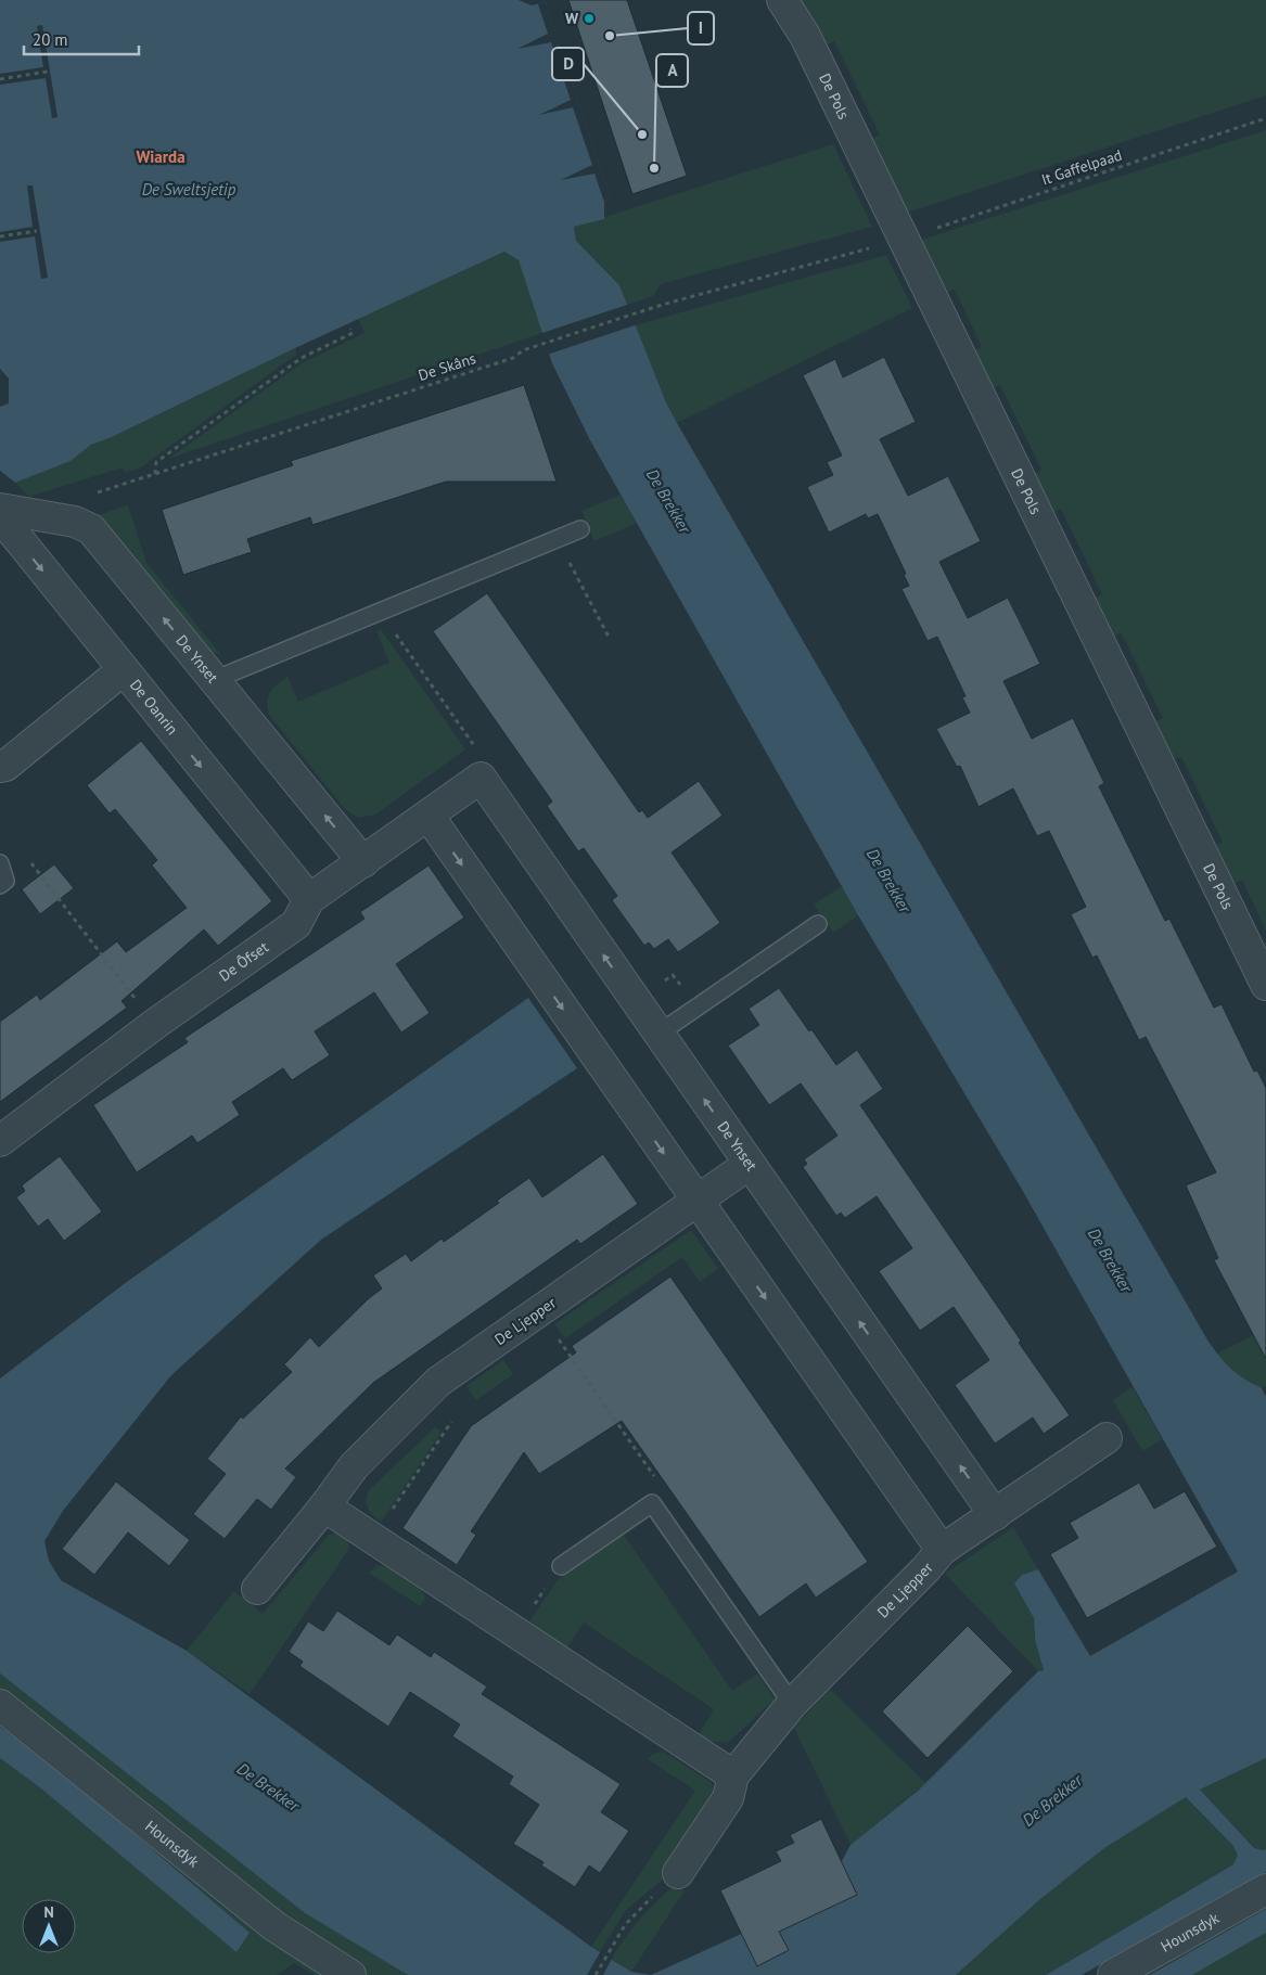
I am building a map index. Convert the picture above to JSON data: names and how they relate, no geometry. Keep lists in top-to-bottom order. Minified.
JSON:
{"streets":{"street":["De Pols","De Ynset","De Oanrin","De Ôfset","De Ljepper","Hounsdyk"],"path":["It Gaffelpaad","De Skâns"]},"crossings":[["De Pols","It Gaffelpaad"],["De Pols","De Skâns"],["It Gaffelpaad","De Skâns"],["De Ynset","De Oanrin"],["De Ynset","De Ôfset"],["De Ynset","De Ljepper"],["De Oanrin","De Ôfset"]],"one_way":["De Oanrin"],"districts":["Wiarda"],"water":["De Sweltsjetip","De Brekker"],"places":["W","I","D","A"],"scale_bar":"20 m","north":"top"}
